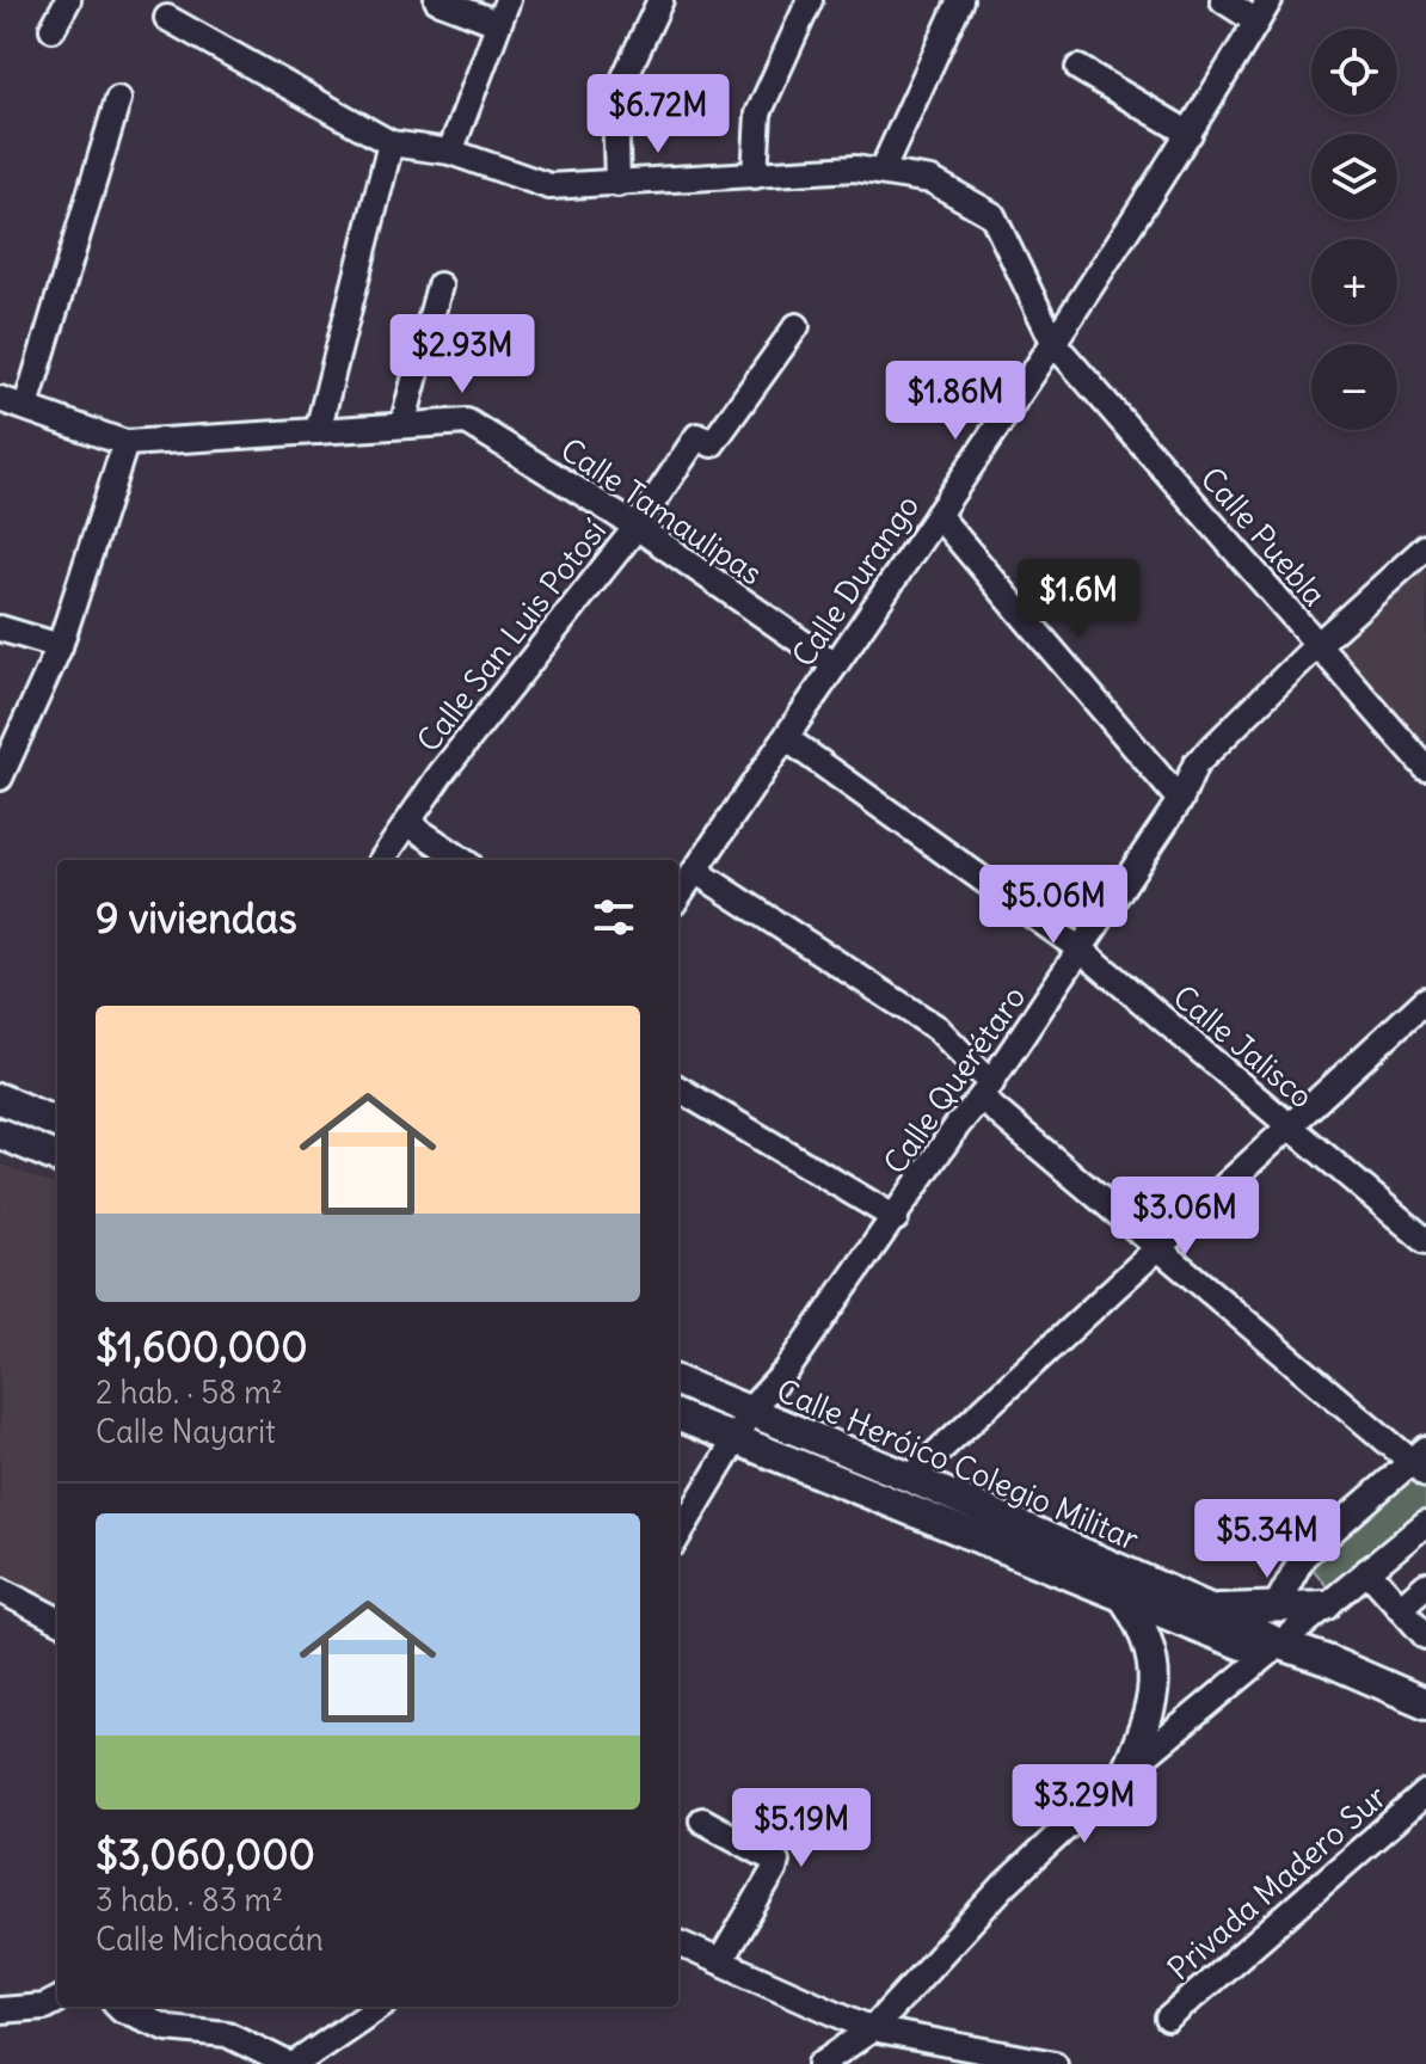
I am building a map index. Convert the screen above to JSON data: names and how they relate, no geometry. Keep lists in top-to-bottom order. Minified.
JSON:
{"streets":{"main road":["Calle Heróico Colegio Militar"],"street":["Calle Tamaulipas","Calle Puebla","Calle Durango","Calle San Luis Potosí","Calle Jalisco","Calle Querétaro","Privada Madero Sur"]},"crossings":[["Calle Tamaulipas","Calle Durango"],["Calle Tamaulipas","Calle San Luis Potosí"],["Calle Puebla","Calle Durango"],["Calle Puebla","Calle Querétaro"],["Calle Durango","Calle Jalisco"],["Calle Jalisco","Calle Querétaro"],["Calle Querétaro","Calle Heróico Colegio Militar"]],"page":{"map_buttons":["+","−"],"price":["$6.72M","$2.93M","$1.86M","$1.6M","$5.06M","$3.06M","$5.34M","$3.29M","$5.19M"],"heading":"9 viviendas","list":[{"name":"$1,600,000","note":"2 hab. · 58 m² · Calle Nayarit"},{"name":"$3,060,000","note":"3 hab. · 83 m² · Calle Michoacán"}]}}
